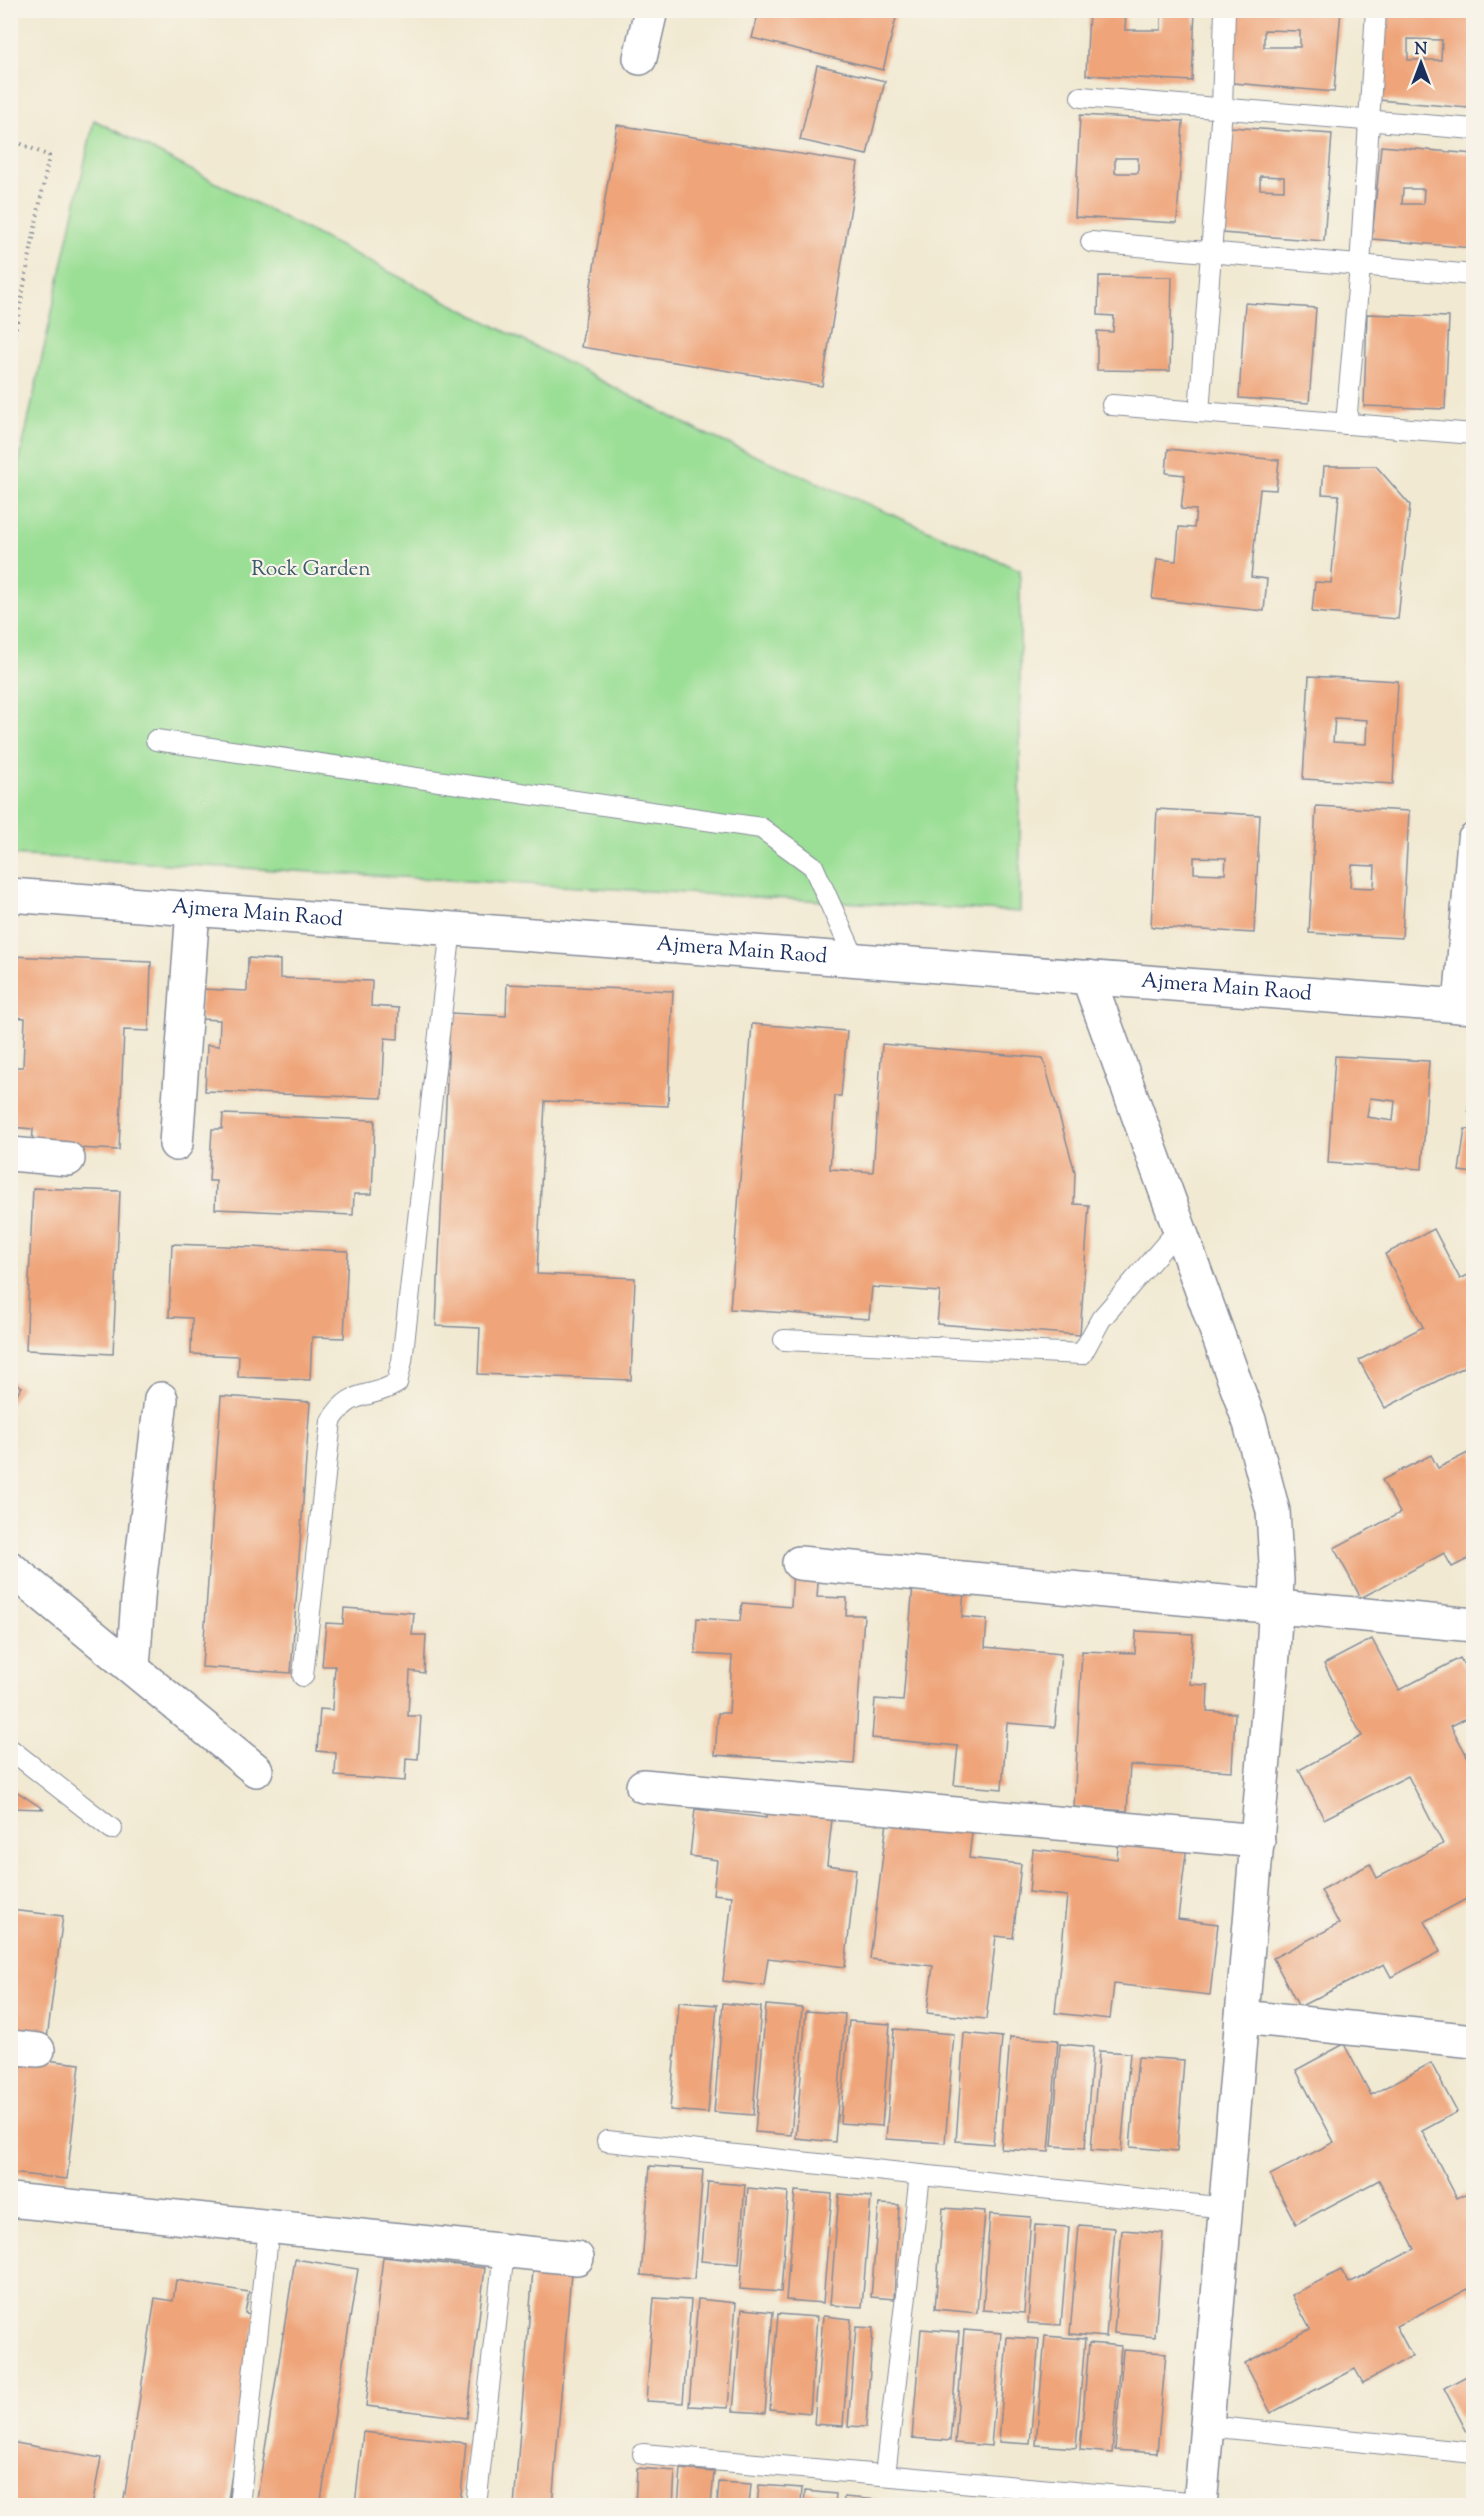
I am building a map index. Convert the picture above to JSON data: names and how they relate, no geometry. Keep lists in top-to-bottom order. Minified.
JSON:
{"streets":{"street":["Ajmera Main Raod"]},"parks":["Rock Garden"],"north":"top"}
